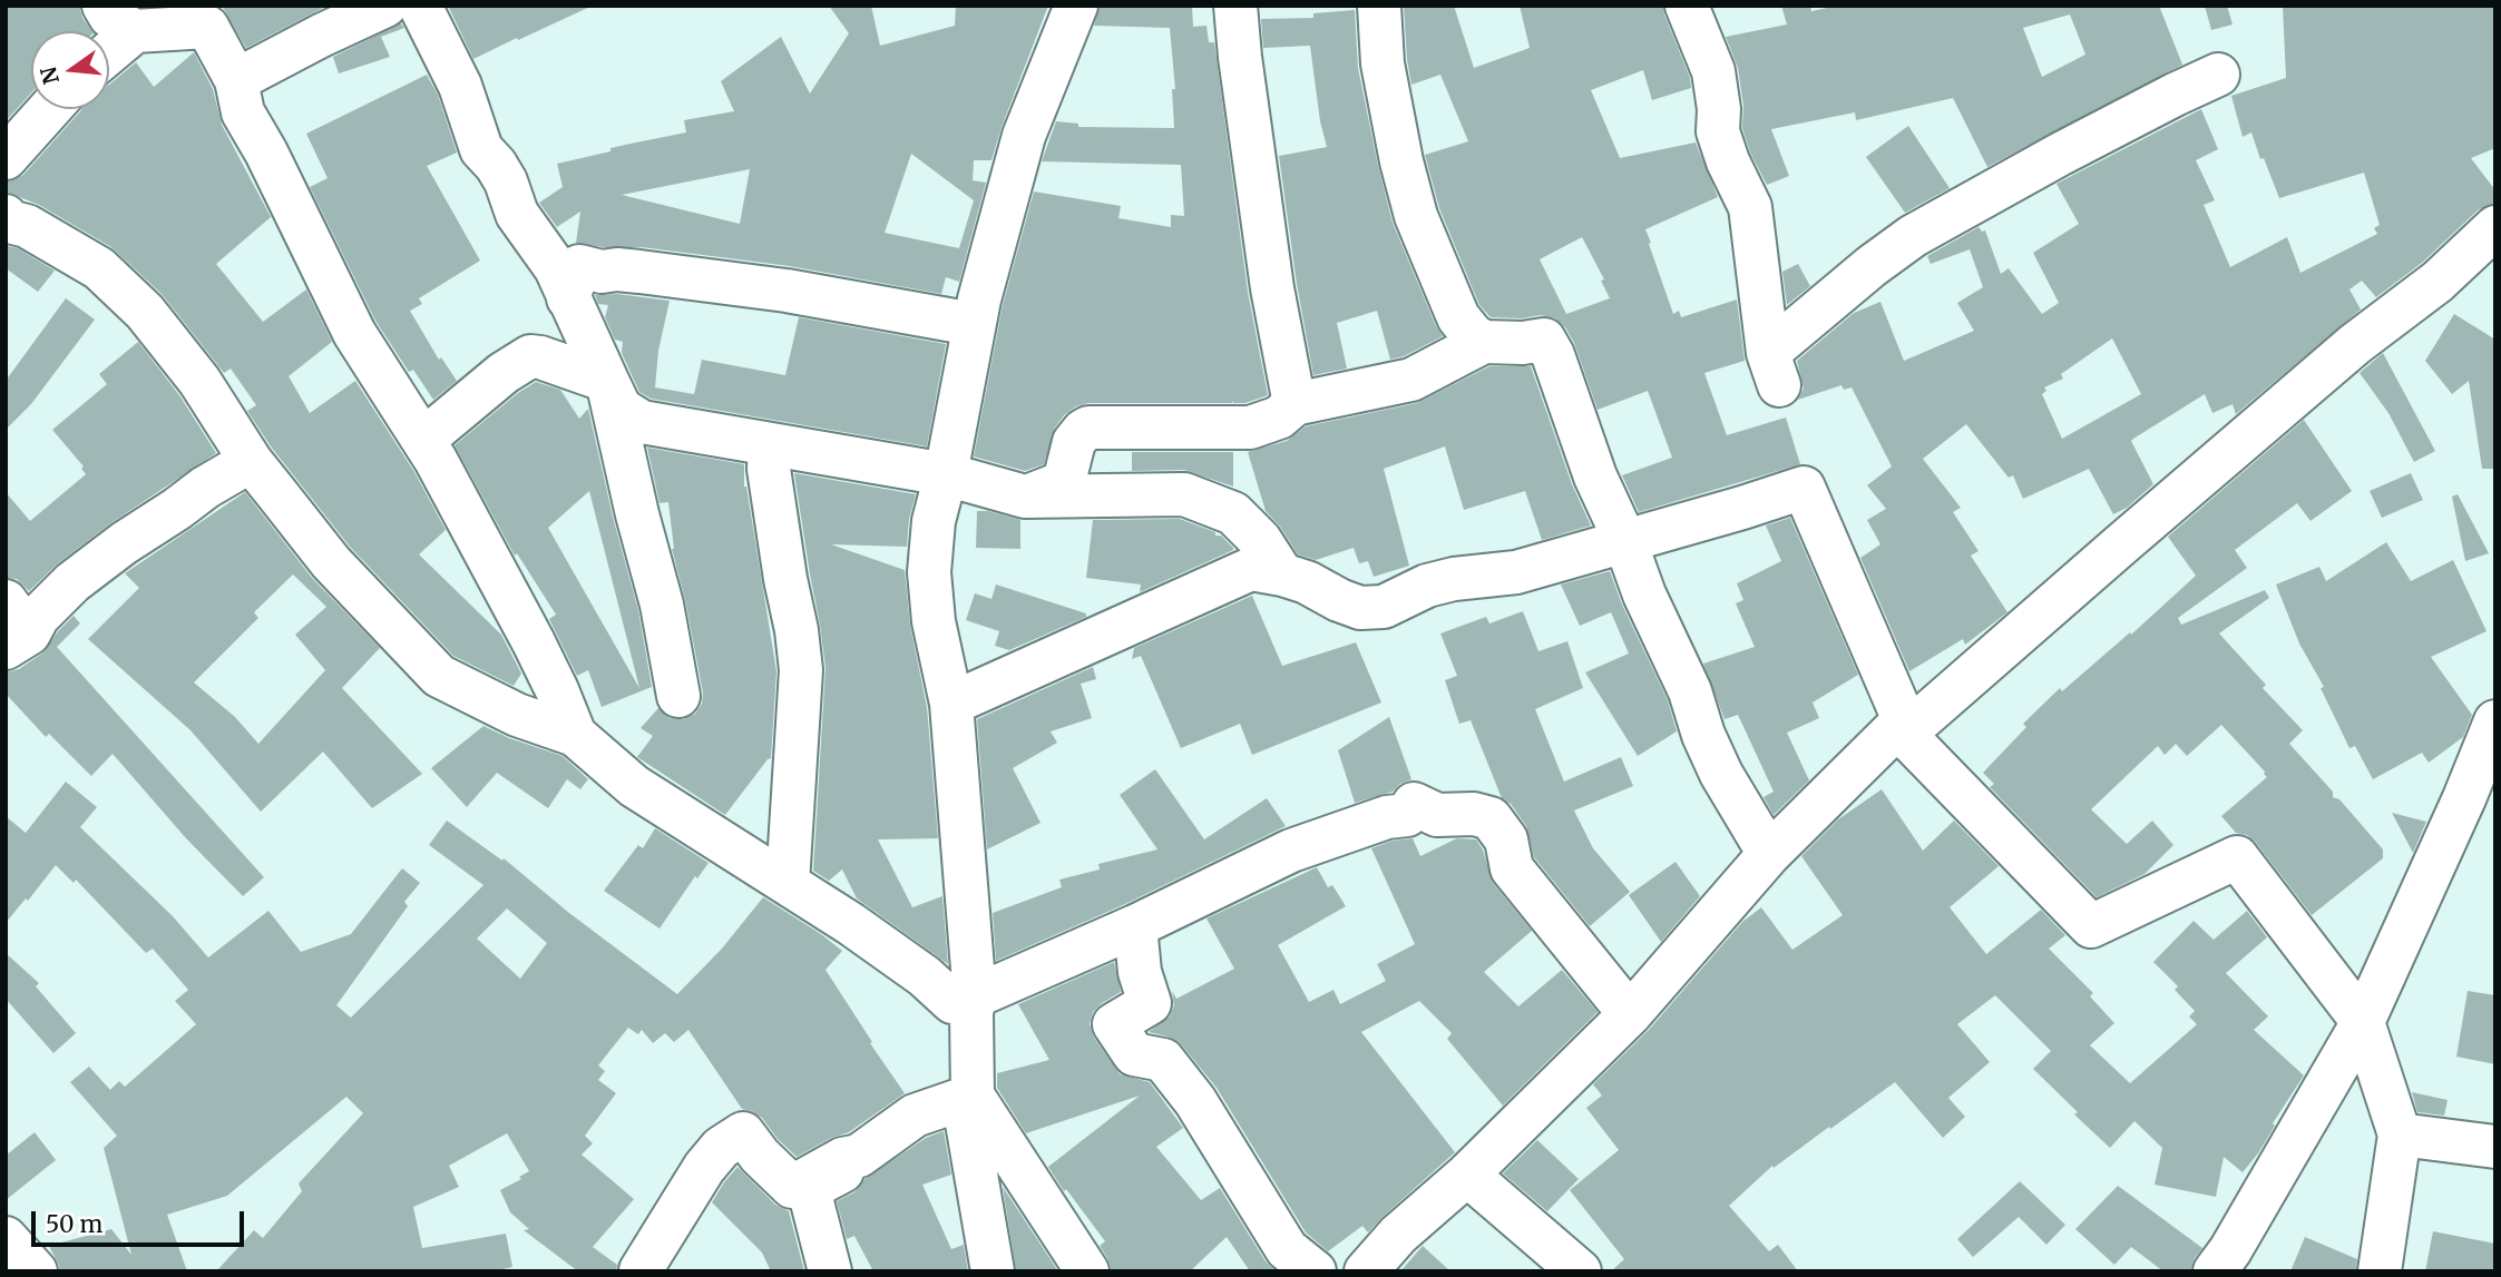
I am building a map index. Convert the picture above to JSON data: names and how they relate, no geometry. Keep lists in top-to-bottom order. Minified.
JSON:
{"scale_bar":"50 m","north":"left"}
